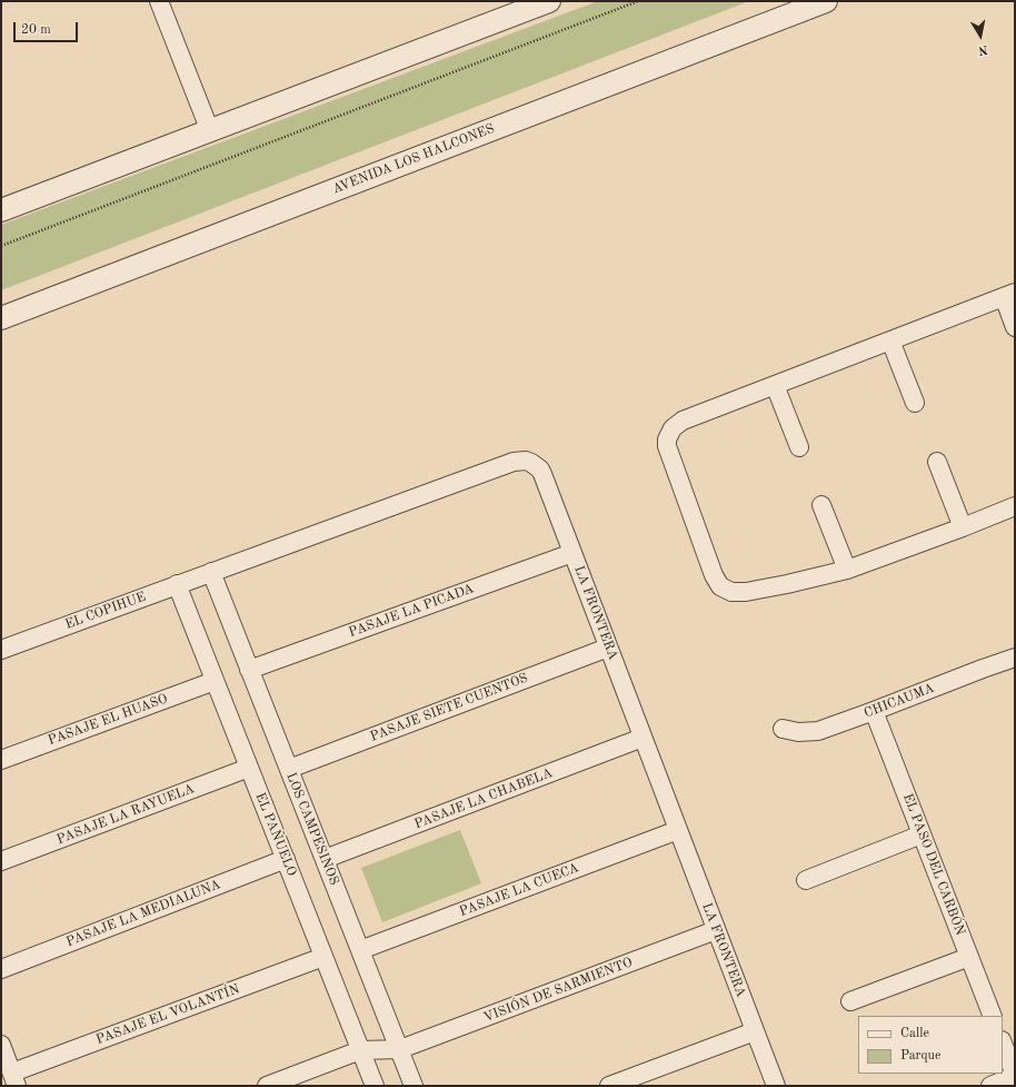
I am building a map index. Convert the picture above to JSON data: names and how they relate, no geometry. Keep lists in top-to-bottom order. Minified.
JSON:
{"streets":{"street":["AVENIDA LOS HALCONES","EL COPIHUE","PASAJE LA PICADA","LA FRONTERA","CHICAUMA","PASAJE SIETE CUENTOS","PASAJE EL HUASO","PASAJE LA CHABELA","PASAJE LA RAYUELA","LOS CAMPESINOS","EL PAÑUELO","EL PASO DEL CARBÓN","PASAJE LA CUECA","PASAJE LA MEDIALUNA","VISIÓN DE SARMIENTO","PASAJE EL VOLANTÍN"]},"crossings":[["EL COPIHUE","LA FRONTERA"],["EL COPIHUE","LOS CAMPESINOS"],["EL COPIHUE","EL PAÑUELO"],["PASAJE LA PICADA","LA FRONTERA"],["PASAJE LA PICADA","LOS CAMPESINOS"],["LA FRONTERA","PASAJE SIETE CUENTOS"],["LA FRONTERA","PASAJE LA CHABELA"],["LA FRONTERA","LOS CAMPESINOS"],["LA FRONTERA","PASAJE LA CUECA"],["LA FRONTERA","VISIÓN DE SARMIENTO"],["CHICAUMA","EL PASO DEL CARBÓN"],["PASAJE SIETE CUENTOS","LOS CAMPESINOS"],["PASAJE EL HUASO","EL PAÑUELO"],["PASAJE LA CHABELA","LOS CAMPESINOS"],["PASAJE LA RAYUELA","EL PAÑUELO"],["LOS CAMPESINOS","PASAJE LA CUECA"],["LOS CAMPESINOS","VISIÓN DE SARMIENTO"],["EL PAÑUELO","PASAJE LA MEDIALUNA"],["EL PAÑUELO","PASAJE EL VOLANTÍN"]],"legend":["Calle","Parque"],"scale_bar":"20 m","north":"bottom"}
